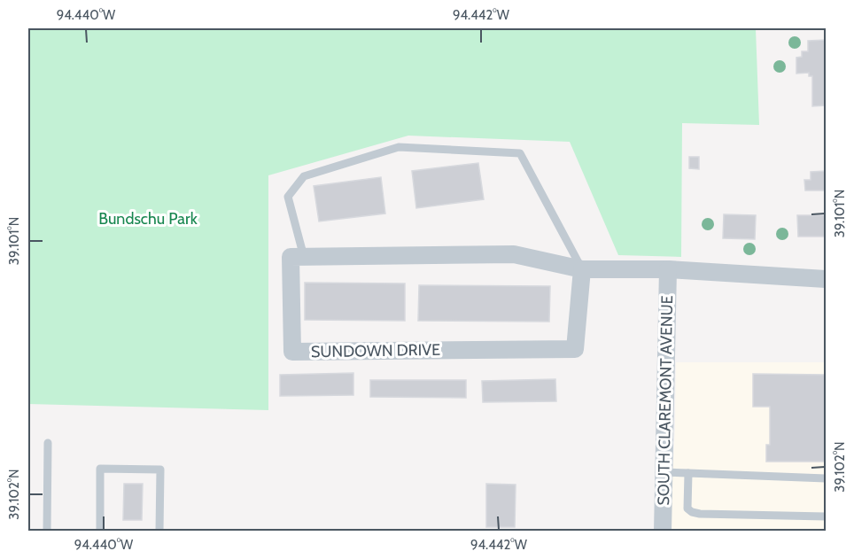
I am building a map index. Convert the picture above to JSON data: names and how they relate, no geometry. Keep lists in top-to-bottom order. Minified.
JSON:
{"streets":{"street":["SUNDOWN DRIVE","SOUTH CLAREMONT AVENUE"]},"parks":["Bundschu Park"],"coordinates":["94.440°W","94.442°W","39.101°N","39.102°N"]}
